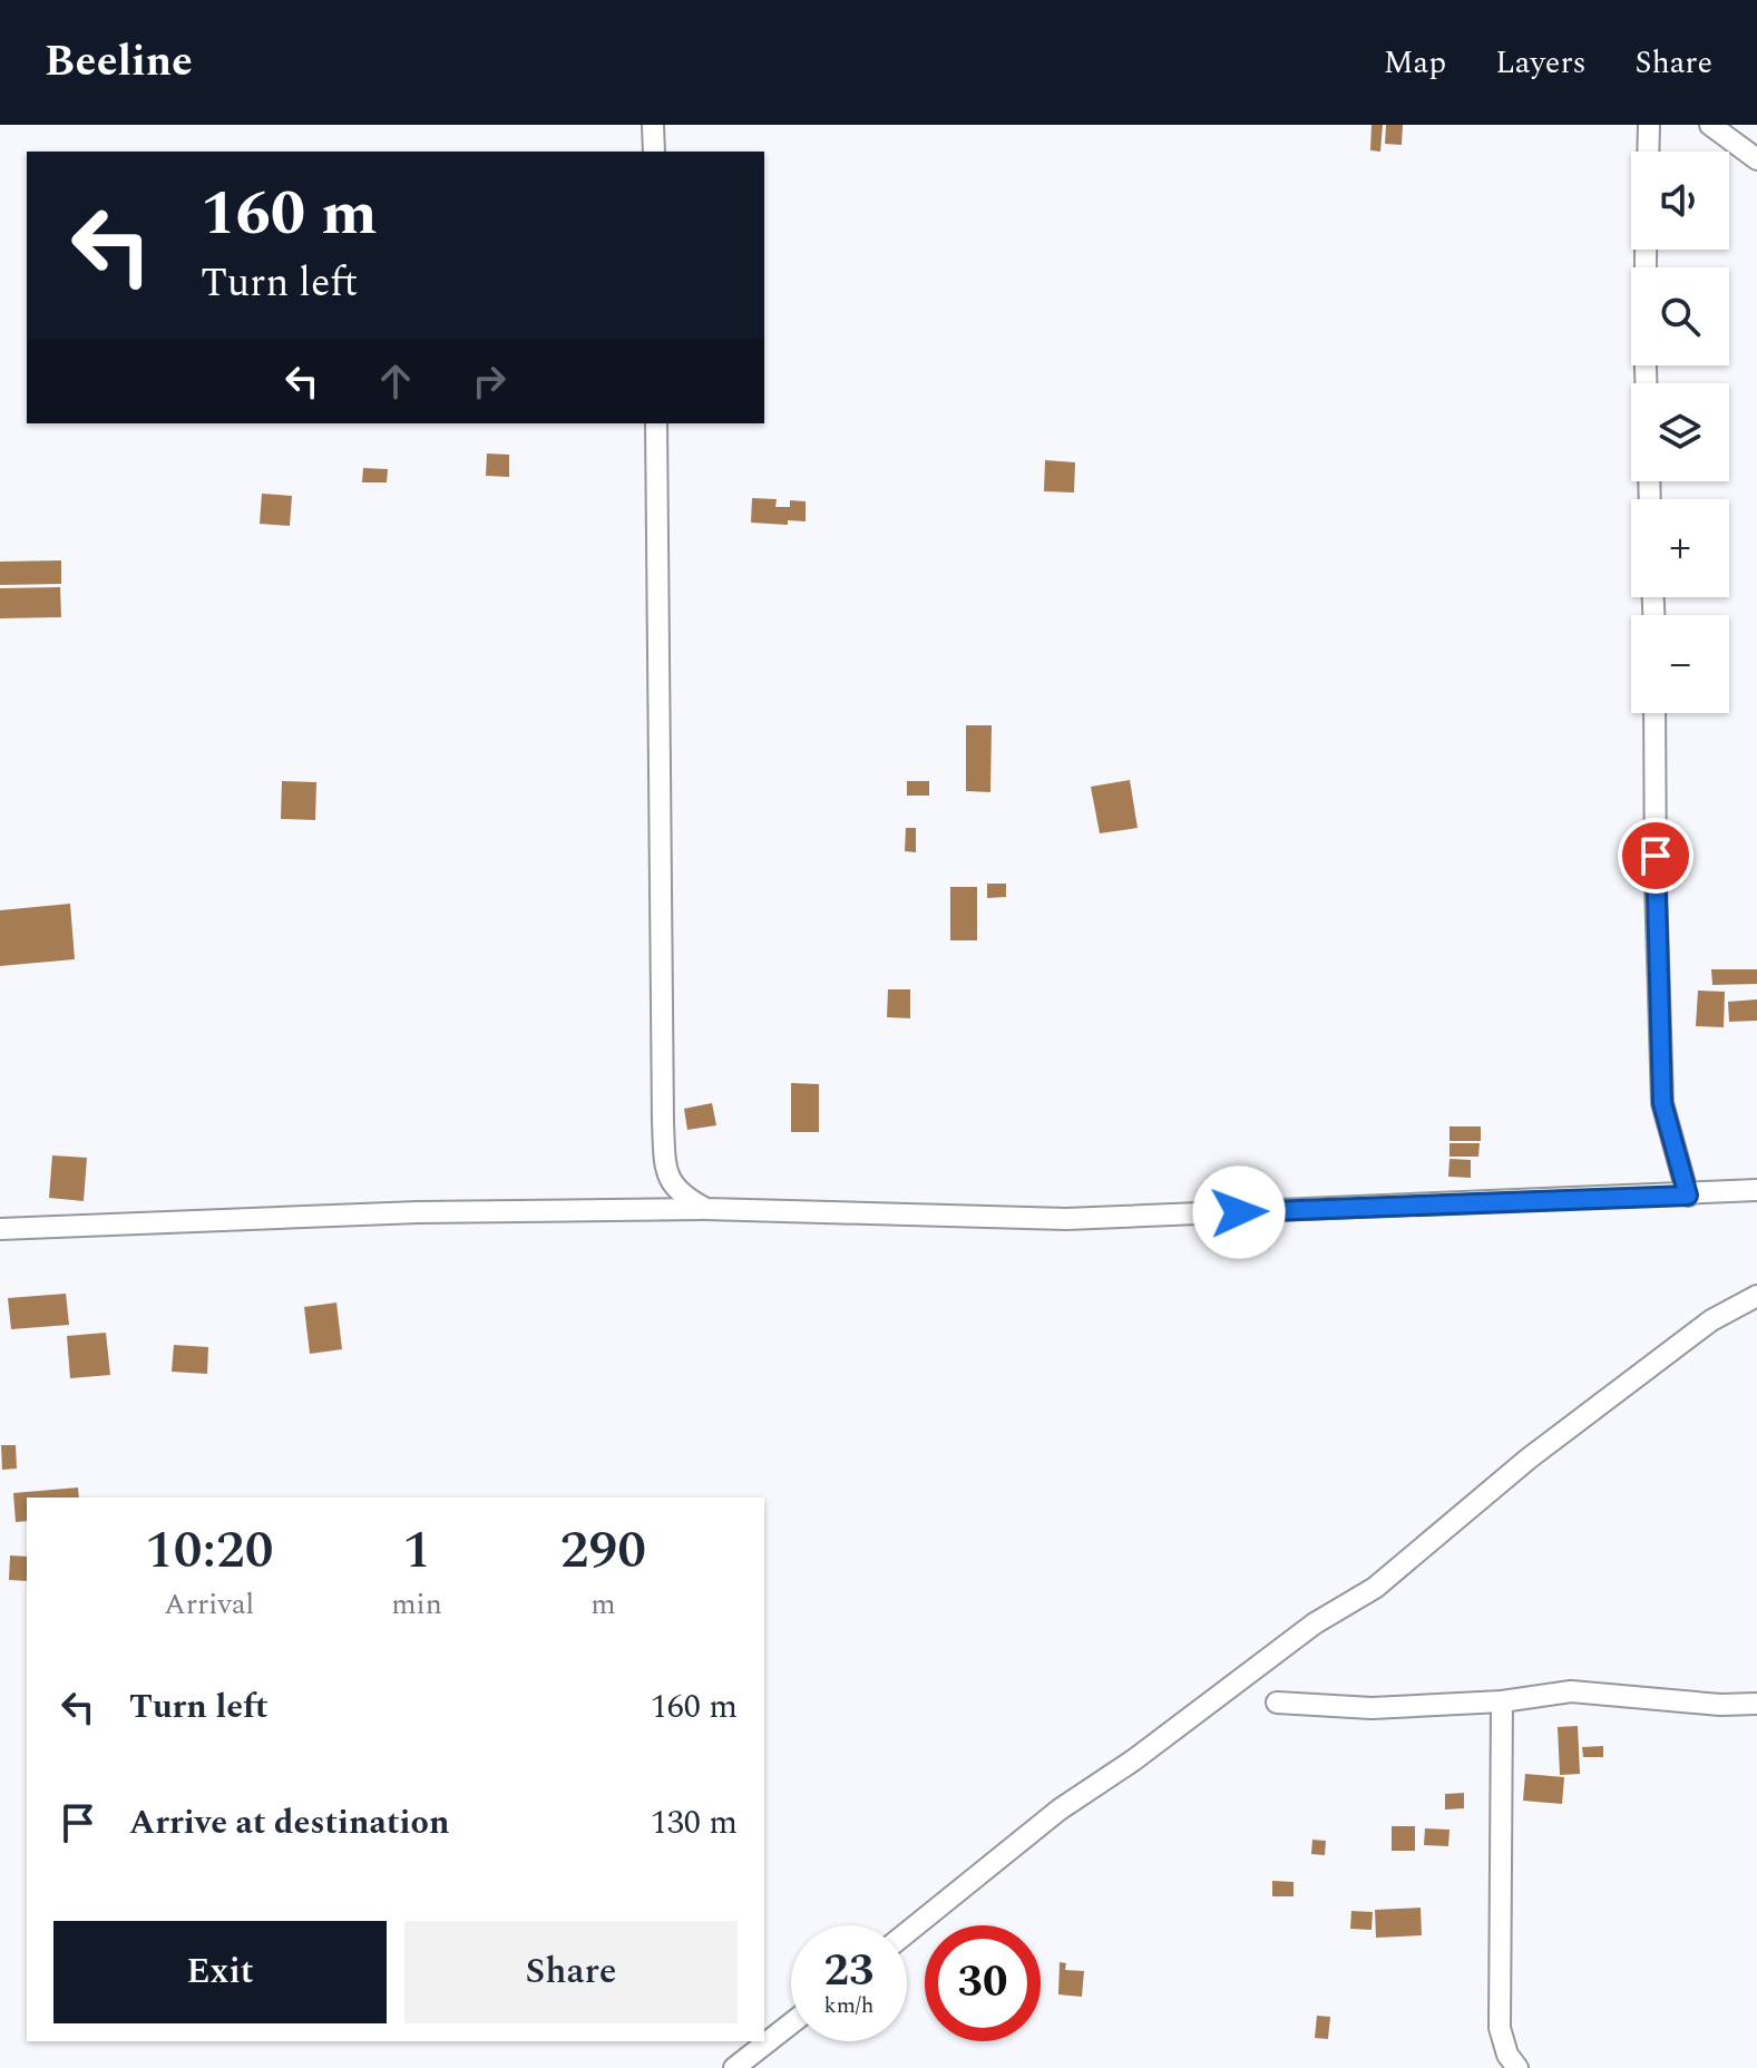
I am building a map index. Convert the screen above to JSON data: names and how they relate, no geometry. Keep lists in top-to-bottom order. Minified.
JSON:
{"page":{"header":"Beeline","nav":["Map","Layers","Share"],"map_buttons":["+","−"],"turn":["160 m","Turn left"],"eta":["10:20","Arrival","1","min","290","m"],"list":[{"name":"Turn left","value":"160 m"},{"name":"Arrive at destination","value":"130 m"}],"buttons":["Exit","Share"],"speed":"23 km/h","limit":"30"}}
